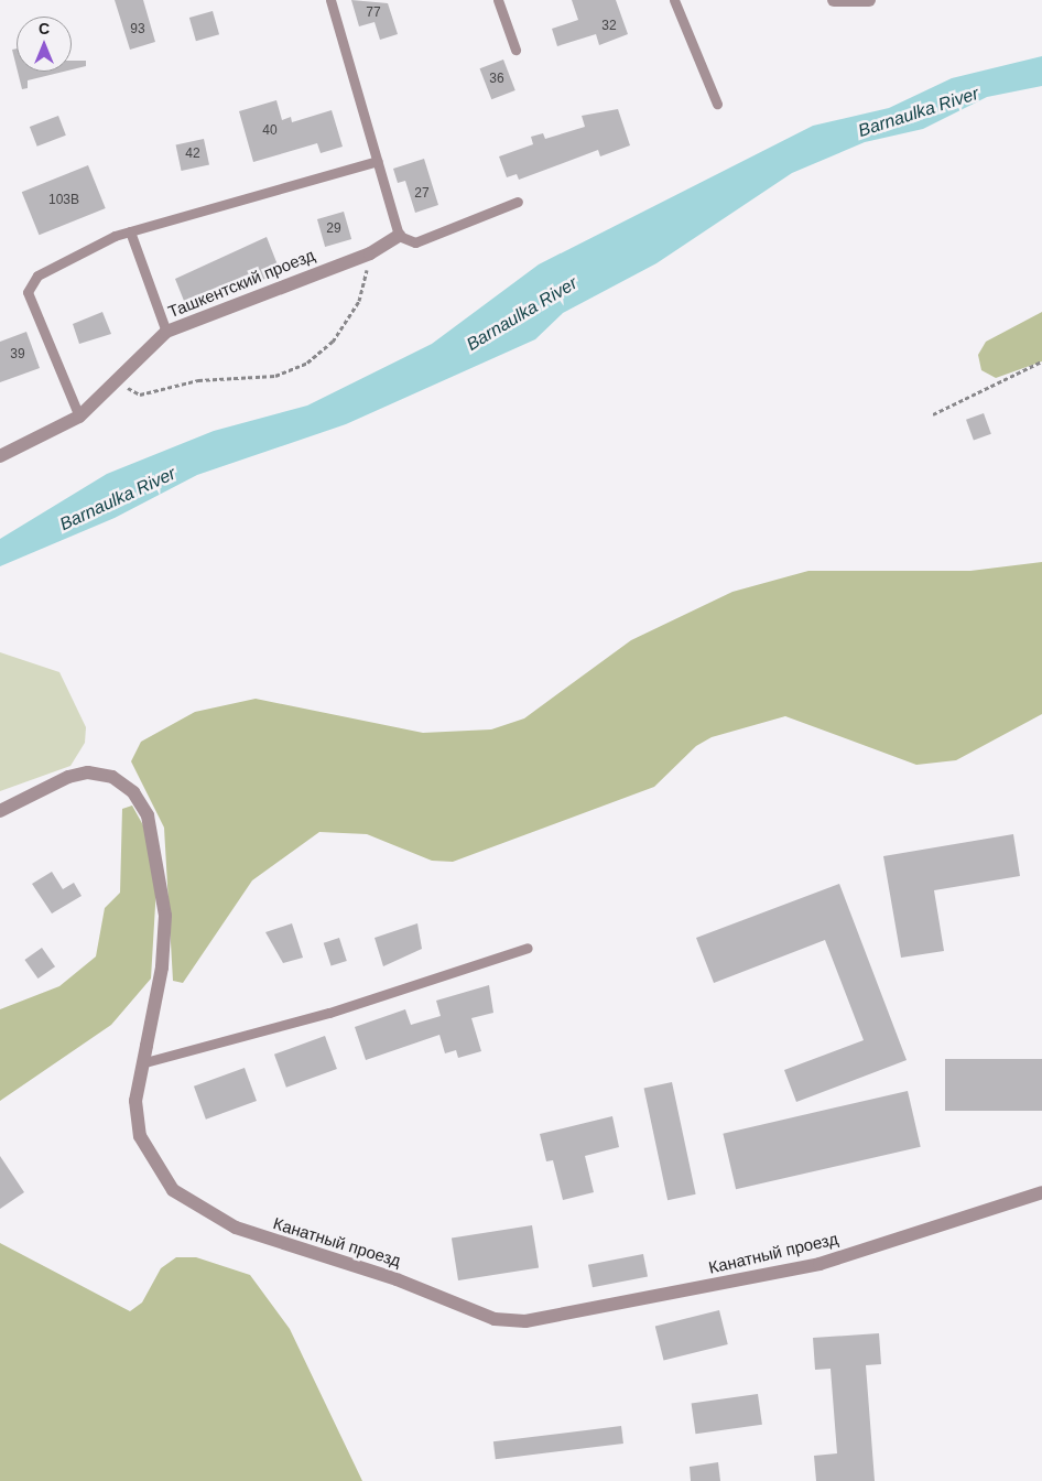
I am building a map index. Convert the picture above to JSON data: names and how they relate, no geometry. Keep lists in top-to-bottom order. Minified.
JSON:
{"streets":{"street":["Ташкентский проезд","Канатный проезд"]},"water":["Barnaulka River"],"house_numbers":["77","32","93","36","40","42","27","103В","29","39"],"north":"top"}
